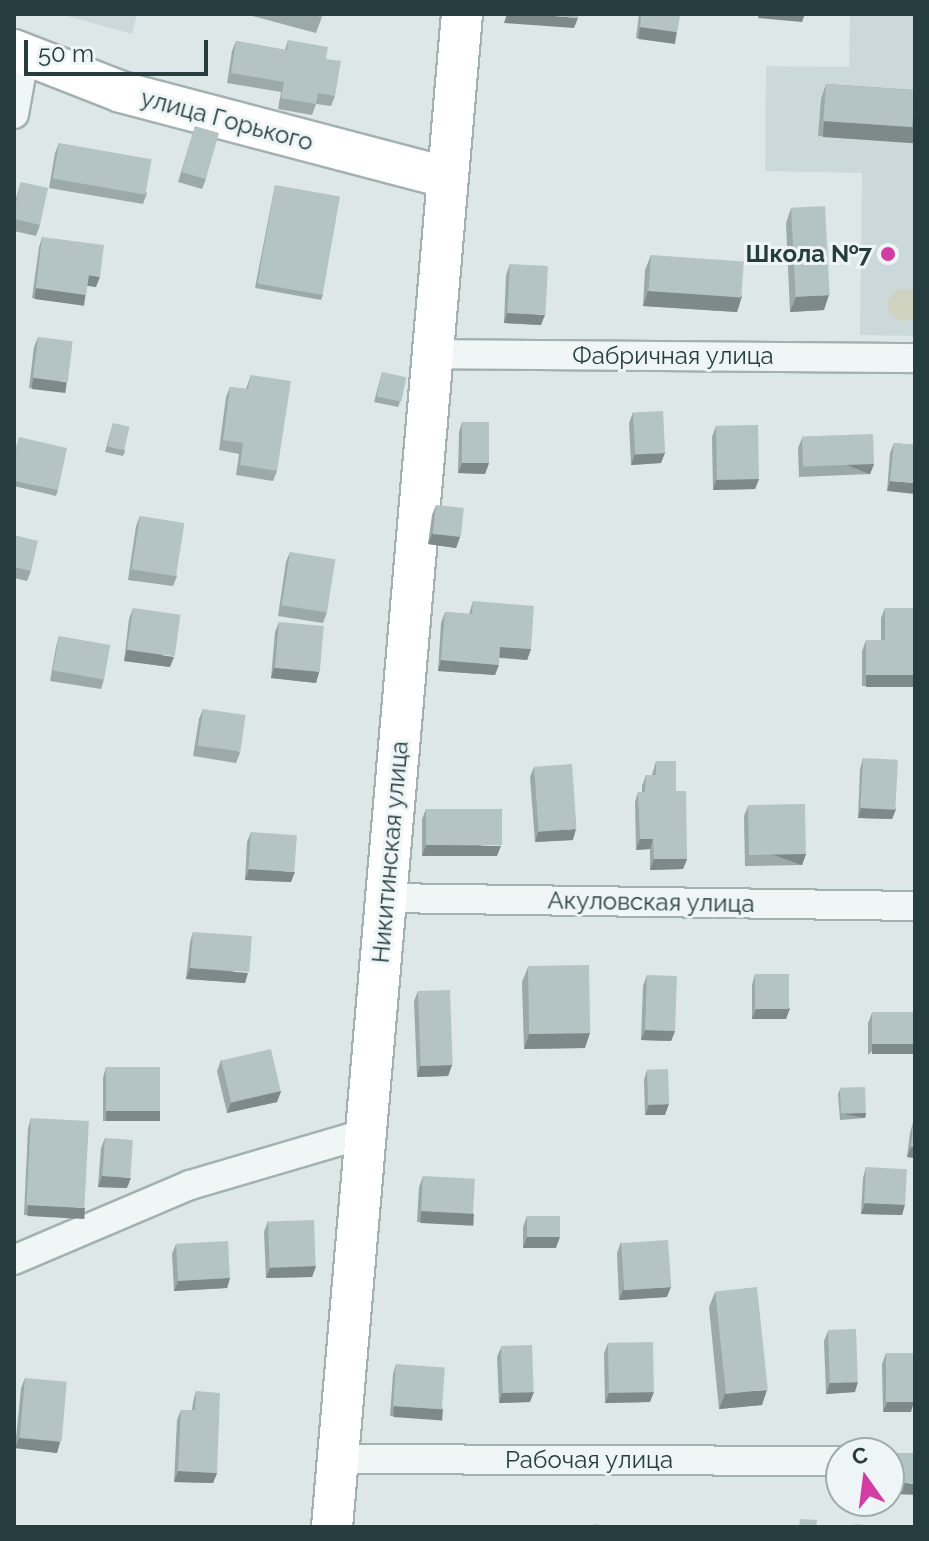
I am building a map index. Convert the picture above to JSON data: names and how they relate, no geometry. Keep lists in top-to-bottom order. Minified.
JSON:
{"streets":{"street":["улица Горького","Фабричная улица","Никитинская улица","Акуловская улица","Рабочая улица"]},"crossings":[["улица Горького","Никитинская улица"],["Фабричная улица","Никитинская улица"],["Никитинская улица","Акуловская улица"],["Никитинская улица","Рабочая улица"]],"places":["Школа №7"],"scale_bar":"50 m","north":"top"}
